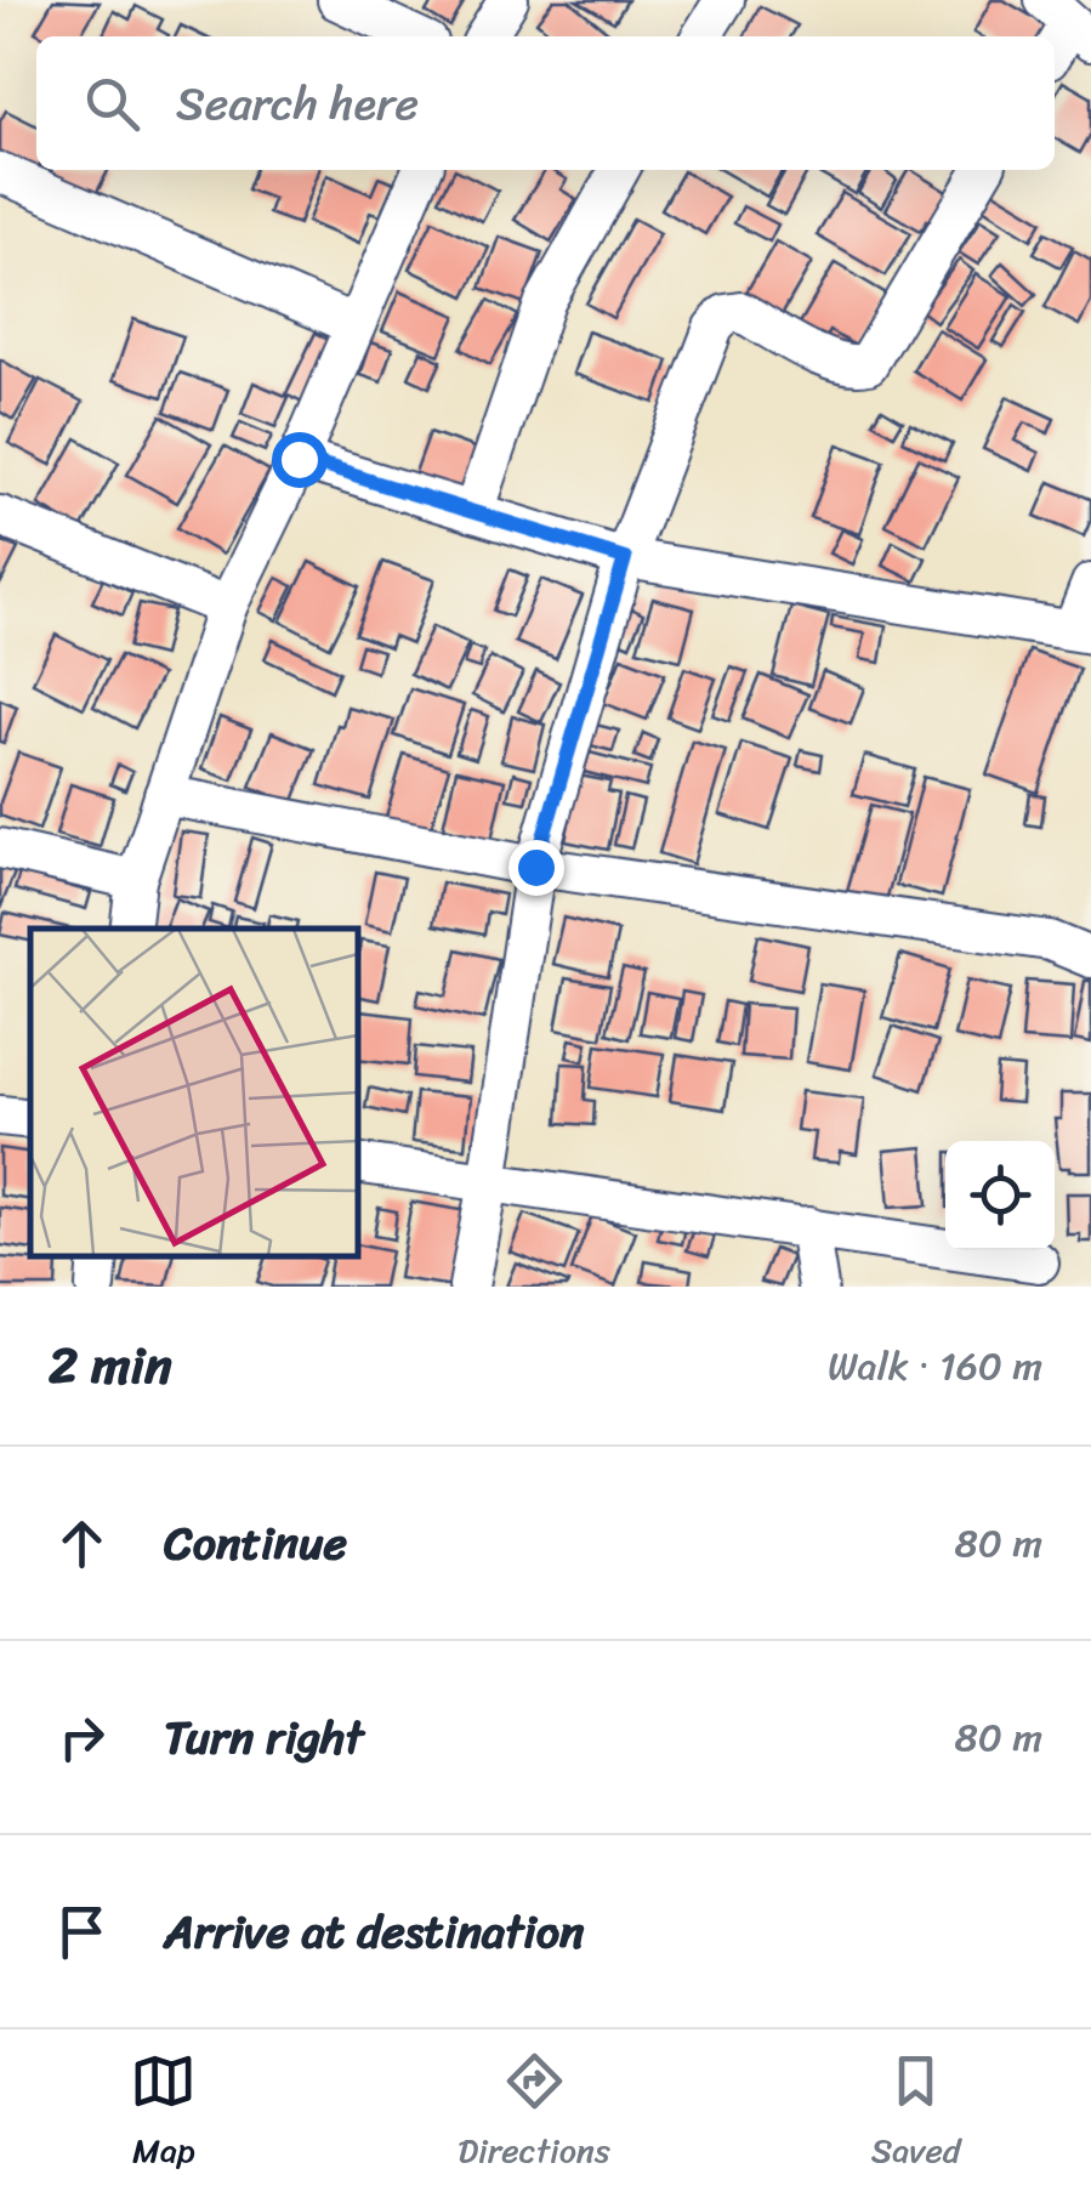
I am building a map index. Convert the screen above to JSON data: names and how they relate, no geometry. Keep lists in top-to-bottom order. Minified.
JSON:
{"page":{"search":"Search here","heading":["2 min","Walk · 160 m"],"list":[["Continue","80 m"],["Turn right","80 m"],"Arrive at destination"],"nav":["Map","Directions","Saved"]}}
